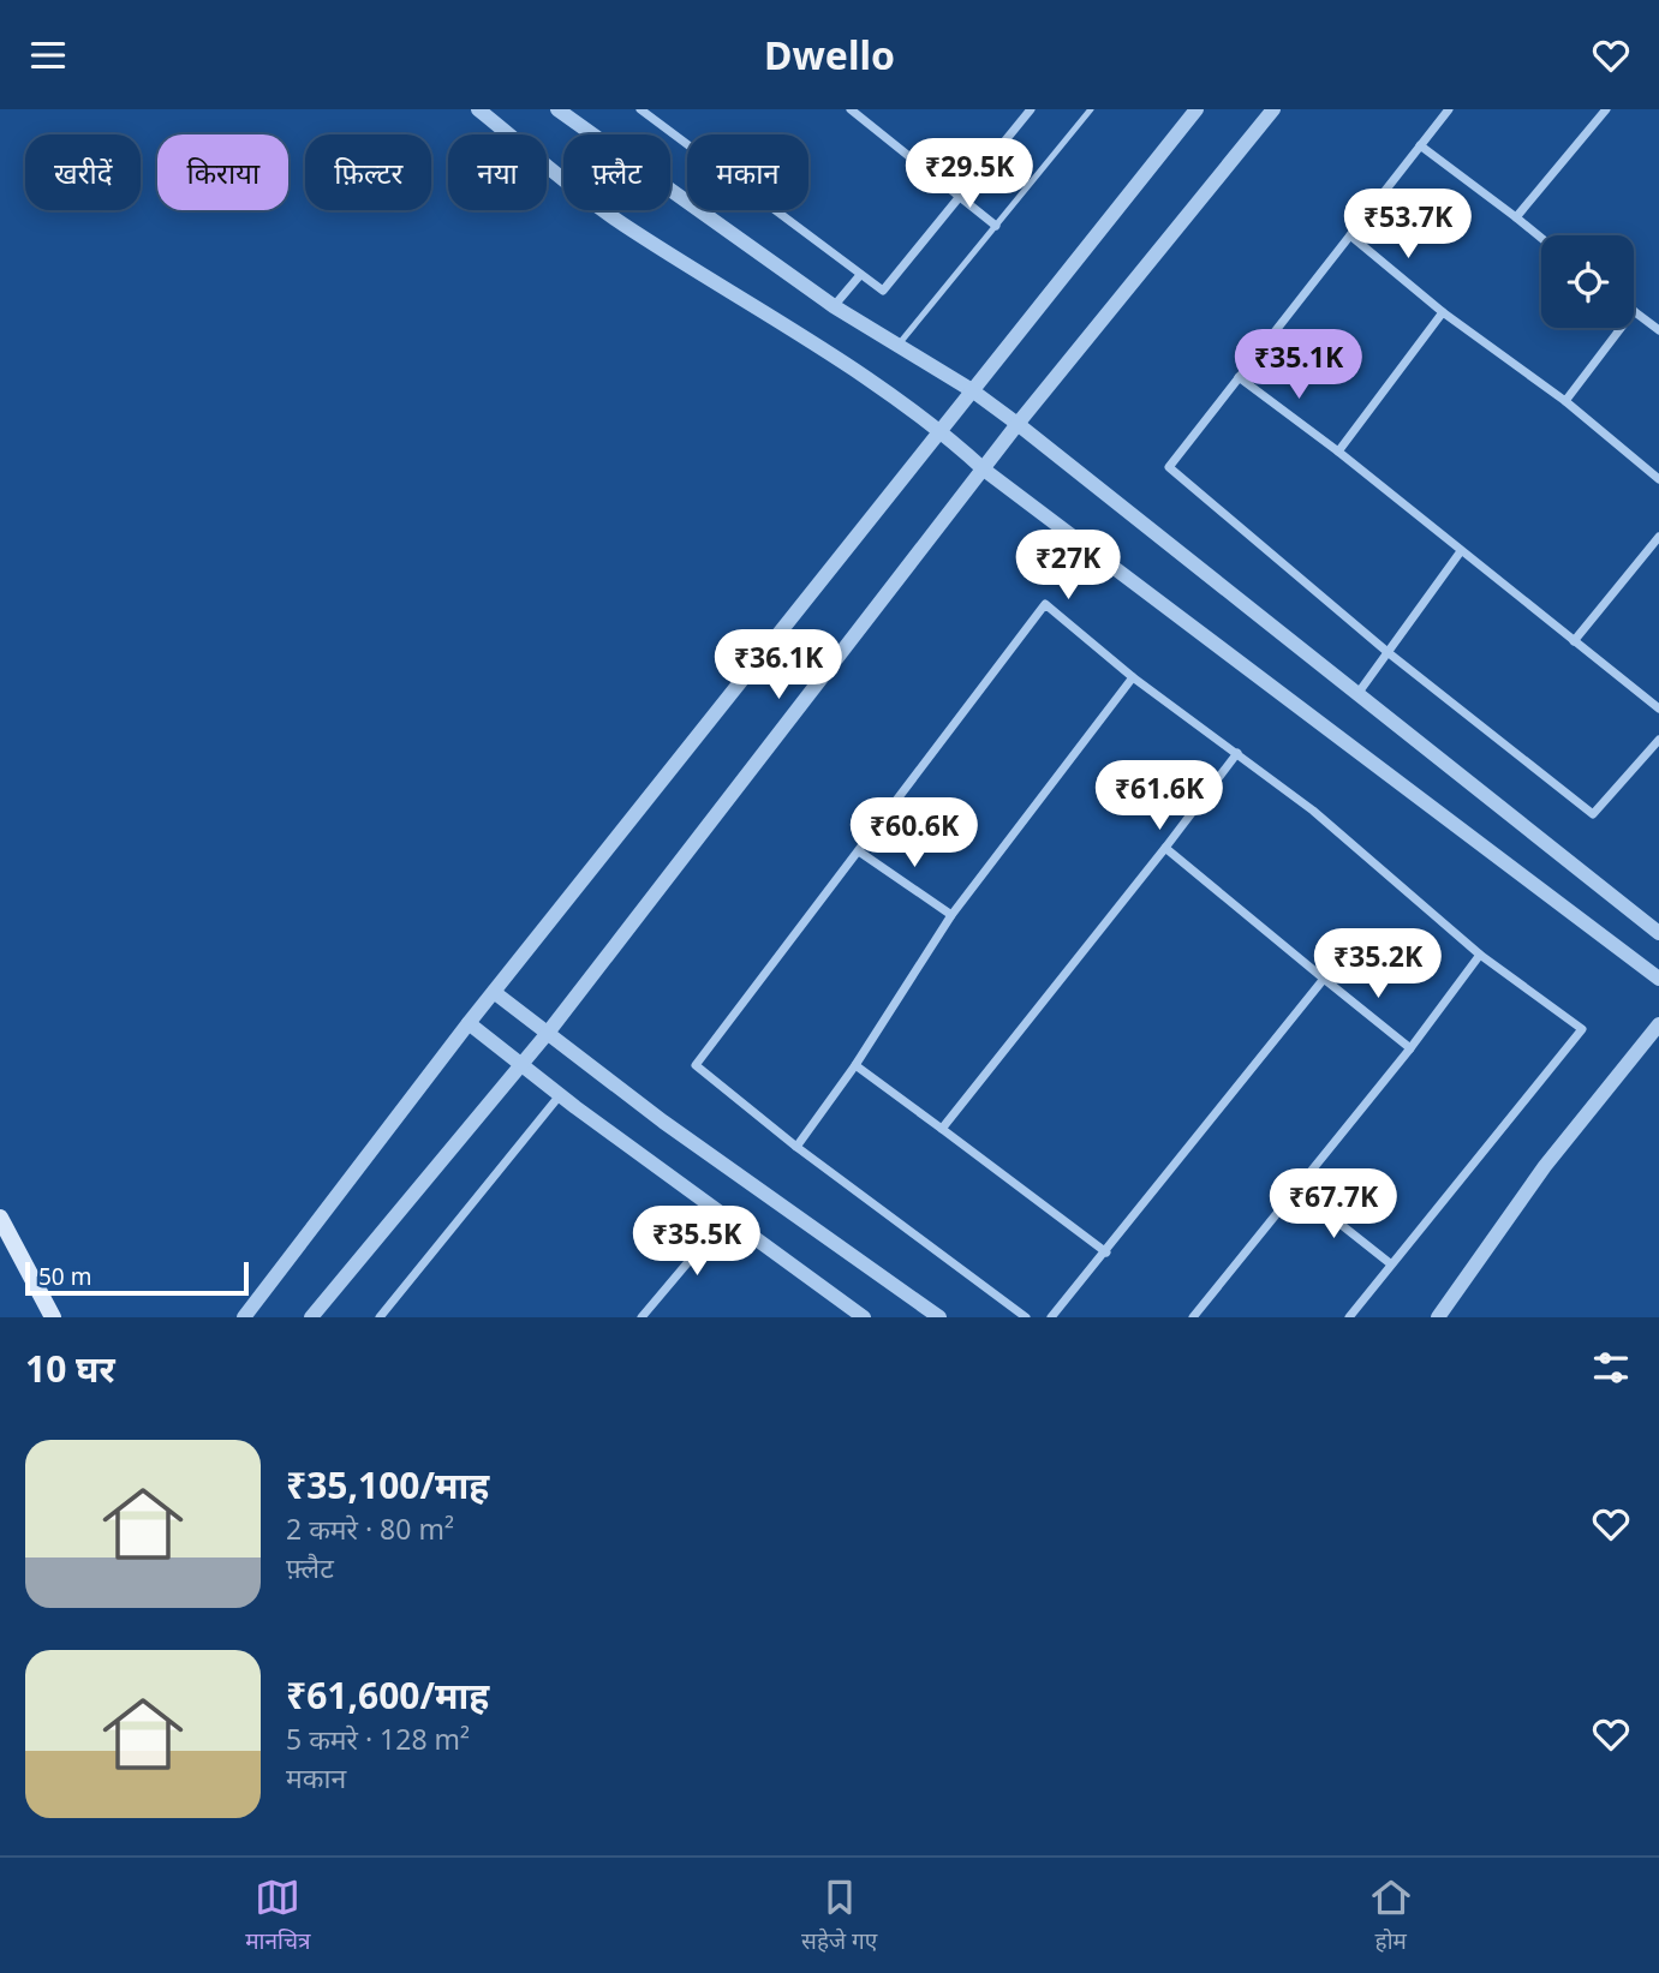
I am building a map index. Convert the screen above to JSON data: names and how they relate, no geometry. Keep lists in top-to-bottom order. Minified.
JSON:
{"scale_bar":"50 m","page":{"header":"Dwello","chip":["खरीदें","किराया","फ़िल्टर","नया","फ़्लैट","मकान"],"price":["₹29.5K","₹53.7K","₹35.1K","₹27K","₹36.1K","₹61.6K","₹60.6K","₹35.2K","₹67.7K","₹35.5K"],"scale":"50 m","heading":"10 घर","list":[{"name":"₹35,100/माह","note":"2 कमरे · 80 m² · फ़्लैट"},{"name":"₹61,600/माह","note":"5 कमरे · 128 m² · मकान"}],"tabs":["मानचित्र","सहेजे गए","होम"]}}
